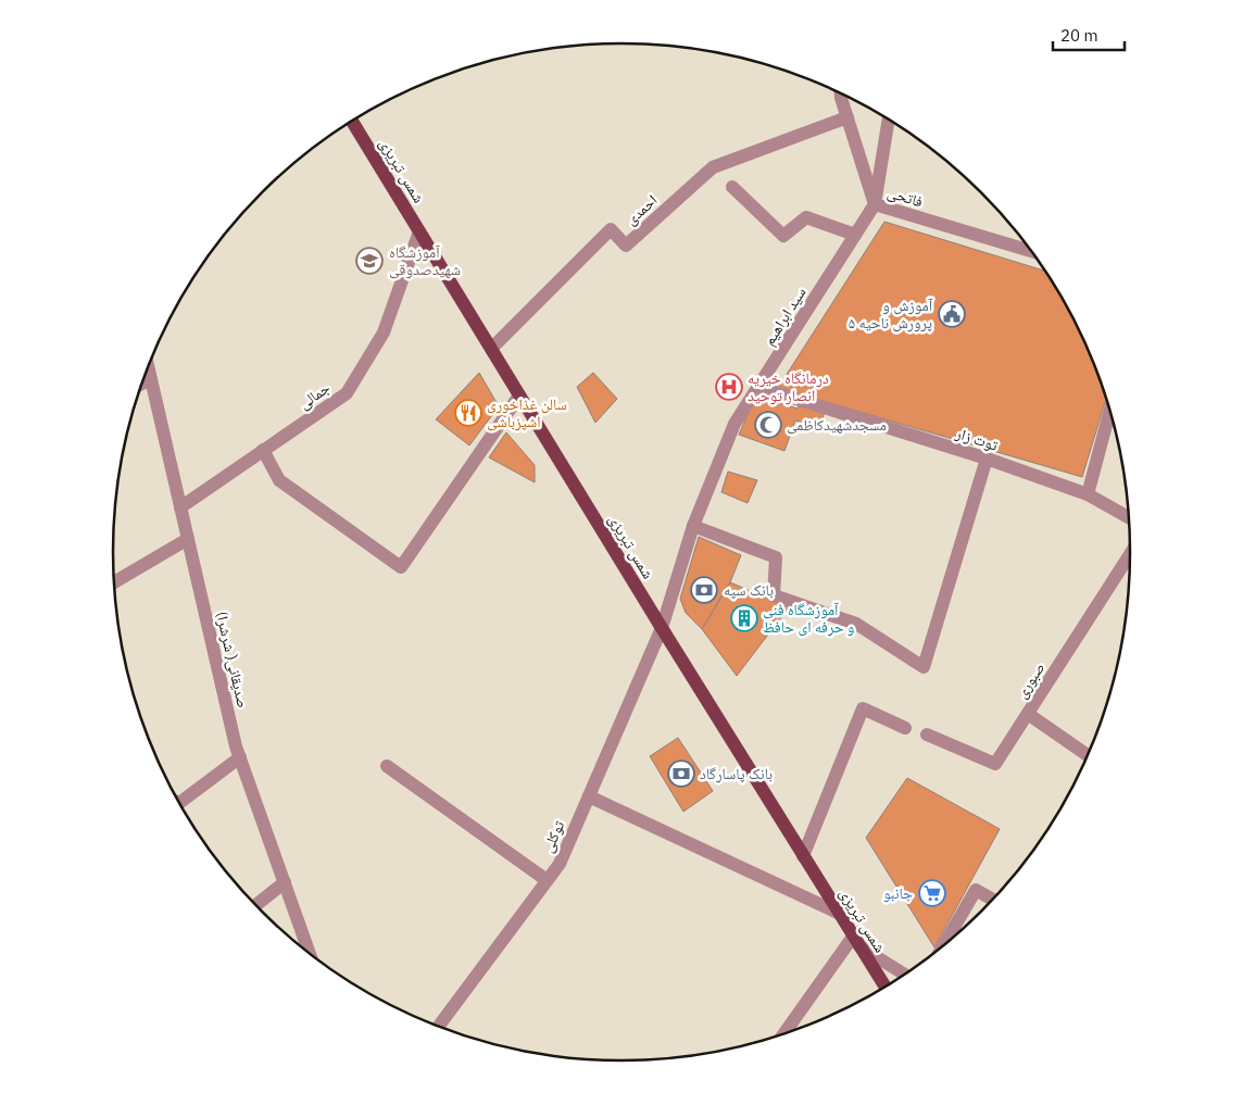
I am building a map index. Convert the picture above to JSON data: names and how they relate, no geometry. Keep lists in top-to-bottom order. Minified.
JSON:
{"streets":{"main road":["شمس تبریزی"],"street":["فاتحی","احمدی","سید ابراهیم","جمالی","توت زار","(شرشرا )صدیقانی","صبوری","توکلی"]},"crossings":[["شمس تبریزی","احمدی"],["شمس تبریزی","سید ابراهیم"],["شمس تبریزی","جمالی"],["شمس تبریزی","توکلی"],["فاتحی","احمدی"],["فاتحی","سید ابراهیم"],["سید ابراهیم","توت زار"],["سید ابراهیم","توکلی"],["جمالی","(شرشرا )صدیقانی"]],"places":{"school or university":["آموزشگاه شهیدصدوقی"],"public building":["آموزش و پرورش ناحیه ۵"],"hospital":["درمانگاه خیریه انصار توحید"],"restaurant":["سالن غذاخوری اشپزباشی"],"mosque":["مسجدشهیدکاظمی"],"bank":["بانک سپه","بانک پاسارگاد"],"building":["آموزشگاه فنی و حرفه ای حافظ"],"supermarket":["جانبو"]},"scale_bar":"20 m"}
